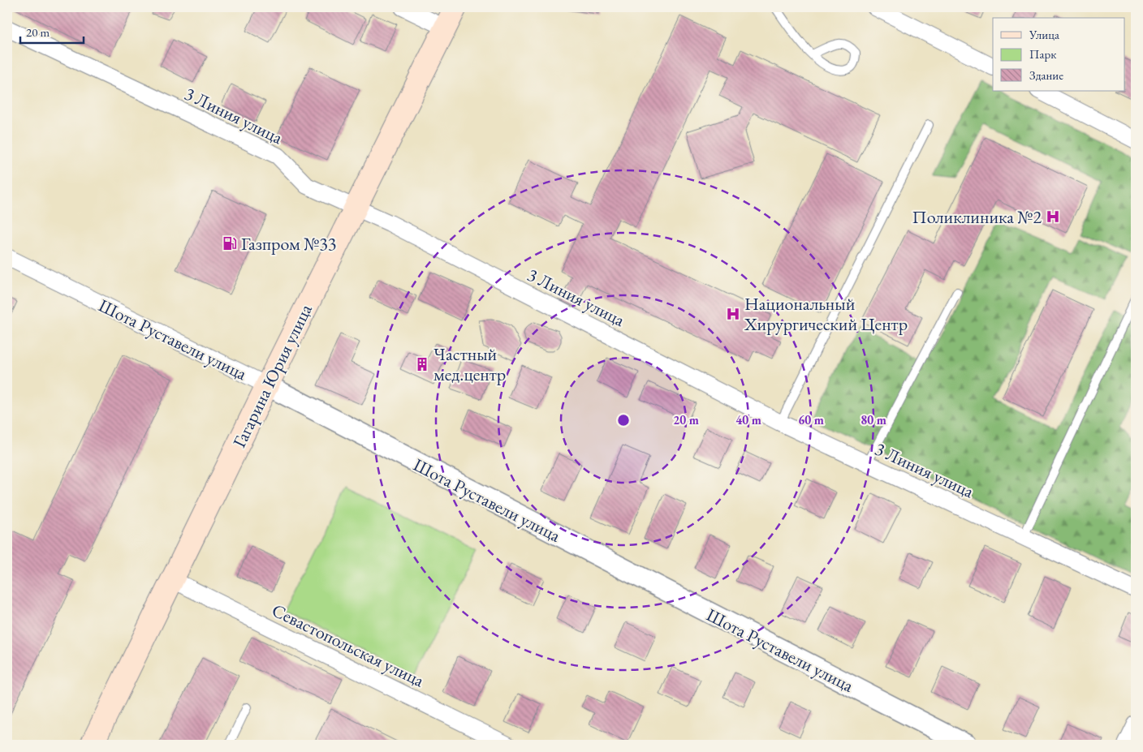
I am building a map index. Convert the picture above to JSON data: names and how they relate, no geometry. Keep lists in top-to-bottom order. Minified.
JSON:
{"streets":{"main road":["Гагарина Юрия улица"],"street":["3 Линия улица","Шота Руставели улица","Севастопольская улица"]},"crossings":[["3 Линия улица","Гагарина Юрия улица"],["Шота Руставели улица","Гагарина Юрия улица"],["Гагарина Юрия улица","Севастопольская улица"]],"places":{"hospital":["Поликлиника №2","Национальный Хирургический Центр"],"fuel station":["Газпром №33"],"building":["Частный мед.центр"]},"legend":["Улица","Парк","Здание"],"scale_bar":"20 m","rings":["20 m","40 m","60 m","80 m"]}
